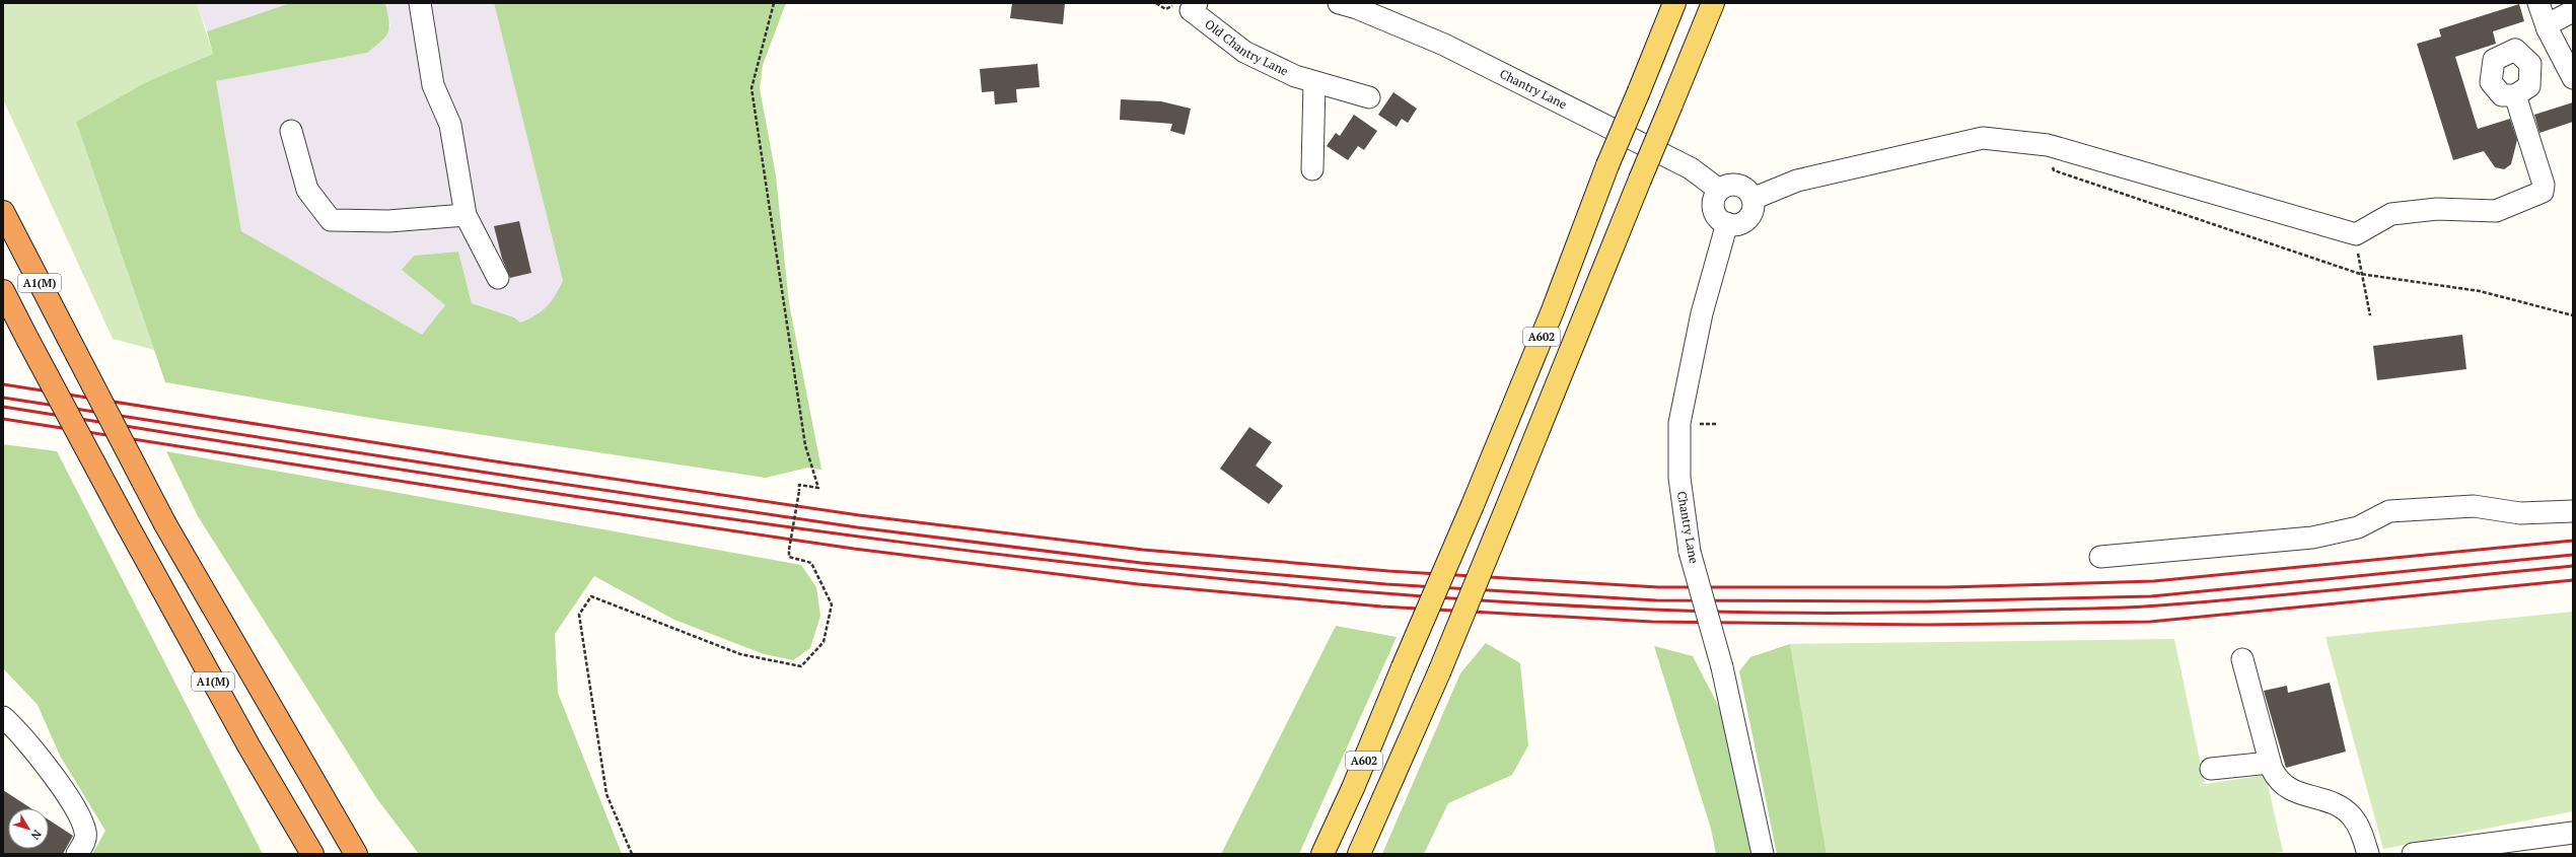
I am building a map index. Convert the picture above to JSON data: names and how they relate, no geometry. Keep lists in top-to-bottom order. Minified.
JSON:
{"streets":{"highway":["A1(M)"],"main road":["A602"],"street":["Old Chantry Lane","Chantry Lane"]},"north":"bottom right"}
